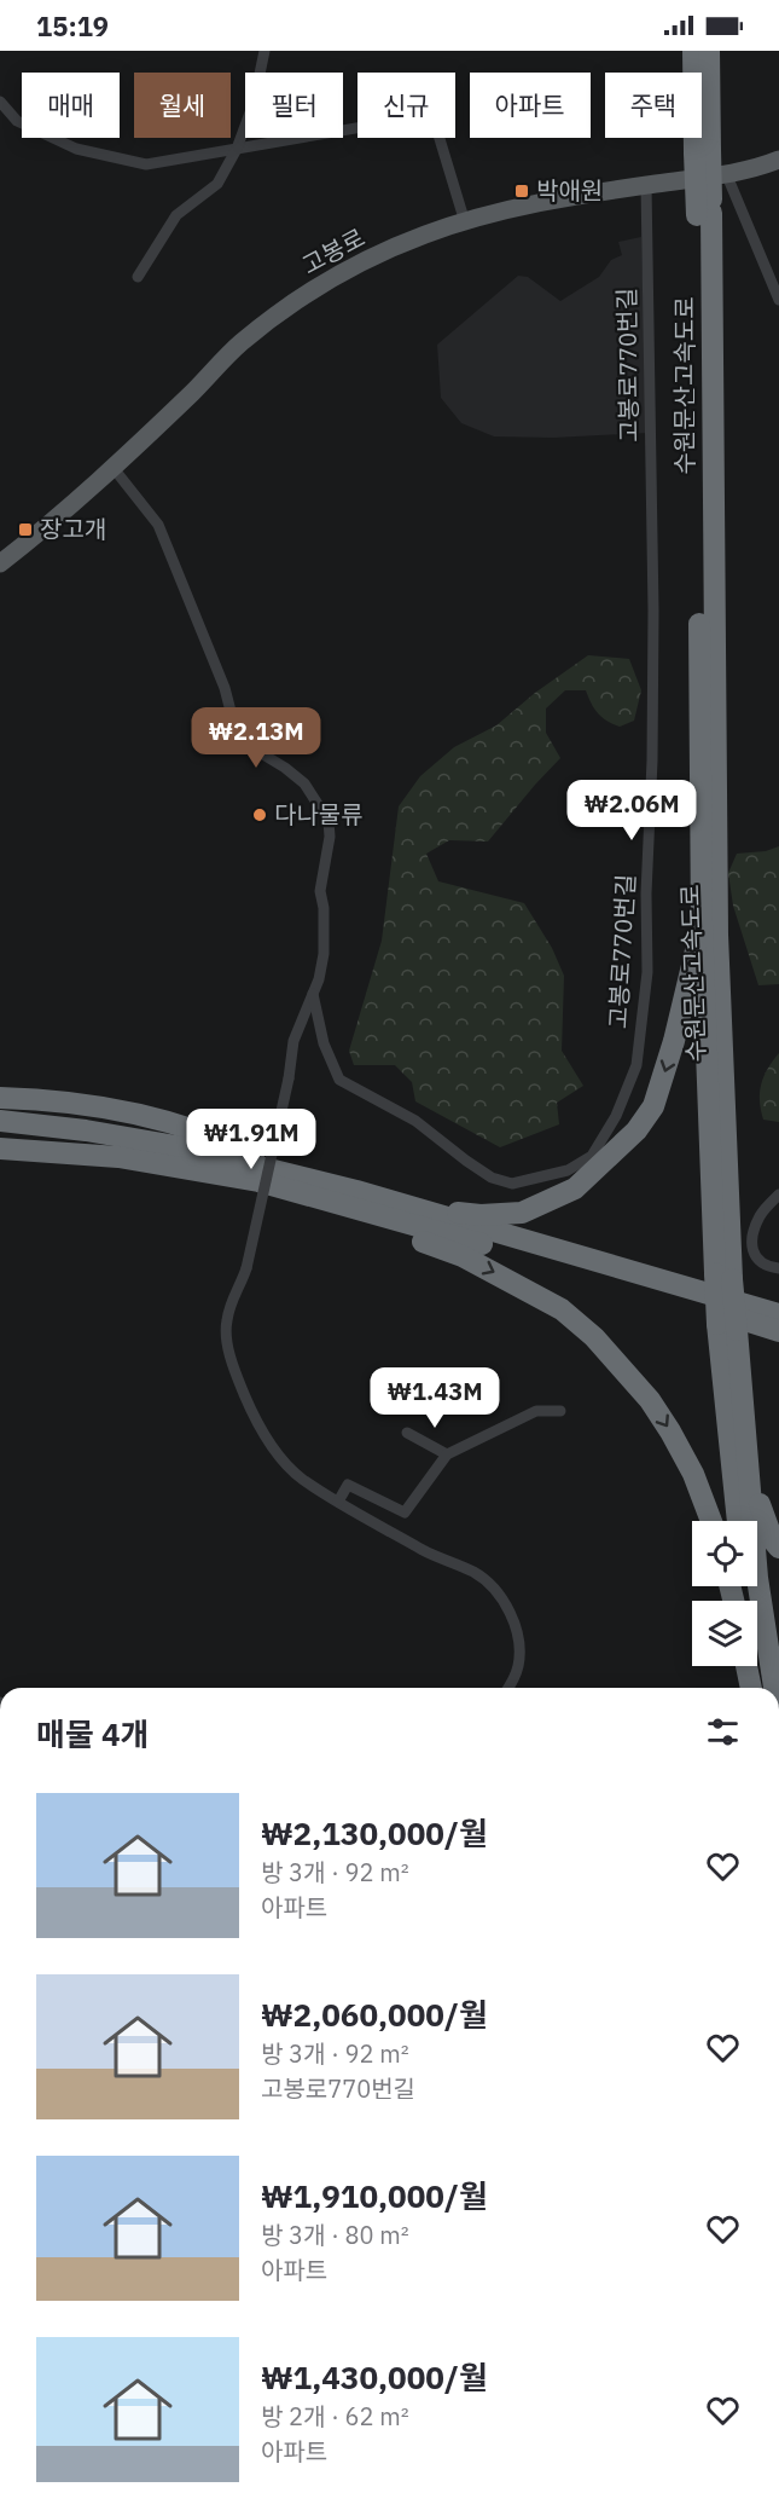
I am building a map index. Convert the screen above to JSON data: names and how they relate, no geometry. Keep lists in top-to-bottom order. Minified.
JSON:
{"streets":{"highway":["수원문산고속도로"],"main road":["고봉로"],"street":["고봉로770번길"]},"crossings":[["고봉로","고봉로770번길"]],"places":{"transit":["박애원","장고개"],"other":["다나물류"]},"page":{"status":"15:19","chip":["매매","월세","필터","신규","아파트","주택"],"price":["₩2.13M","₩2.06M","₩1.91M","₩1.43M"],"heading":"매물 4개","list":[{"name":"₩2,130,000/월","note":"방 3개 · 92 m² · 아파트"},{"name":"₩2,060,000/월","note":"방 3개 · 92 m² · 고봉로770번길"},{"name":"₩1,910,000/월","note":"방 3개 · 80 m² · 아파트"},{"name":"₩1,430,000/월","note":"방 2개 · 62 m² · 아파트"}]}}
